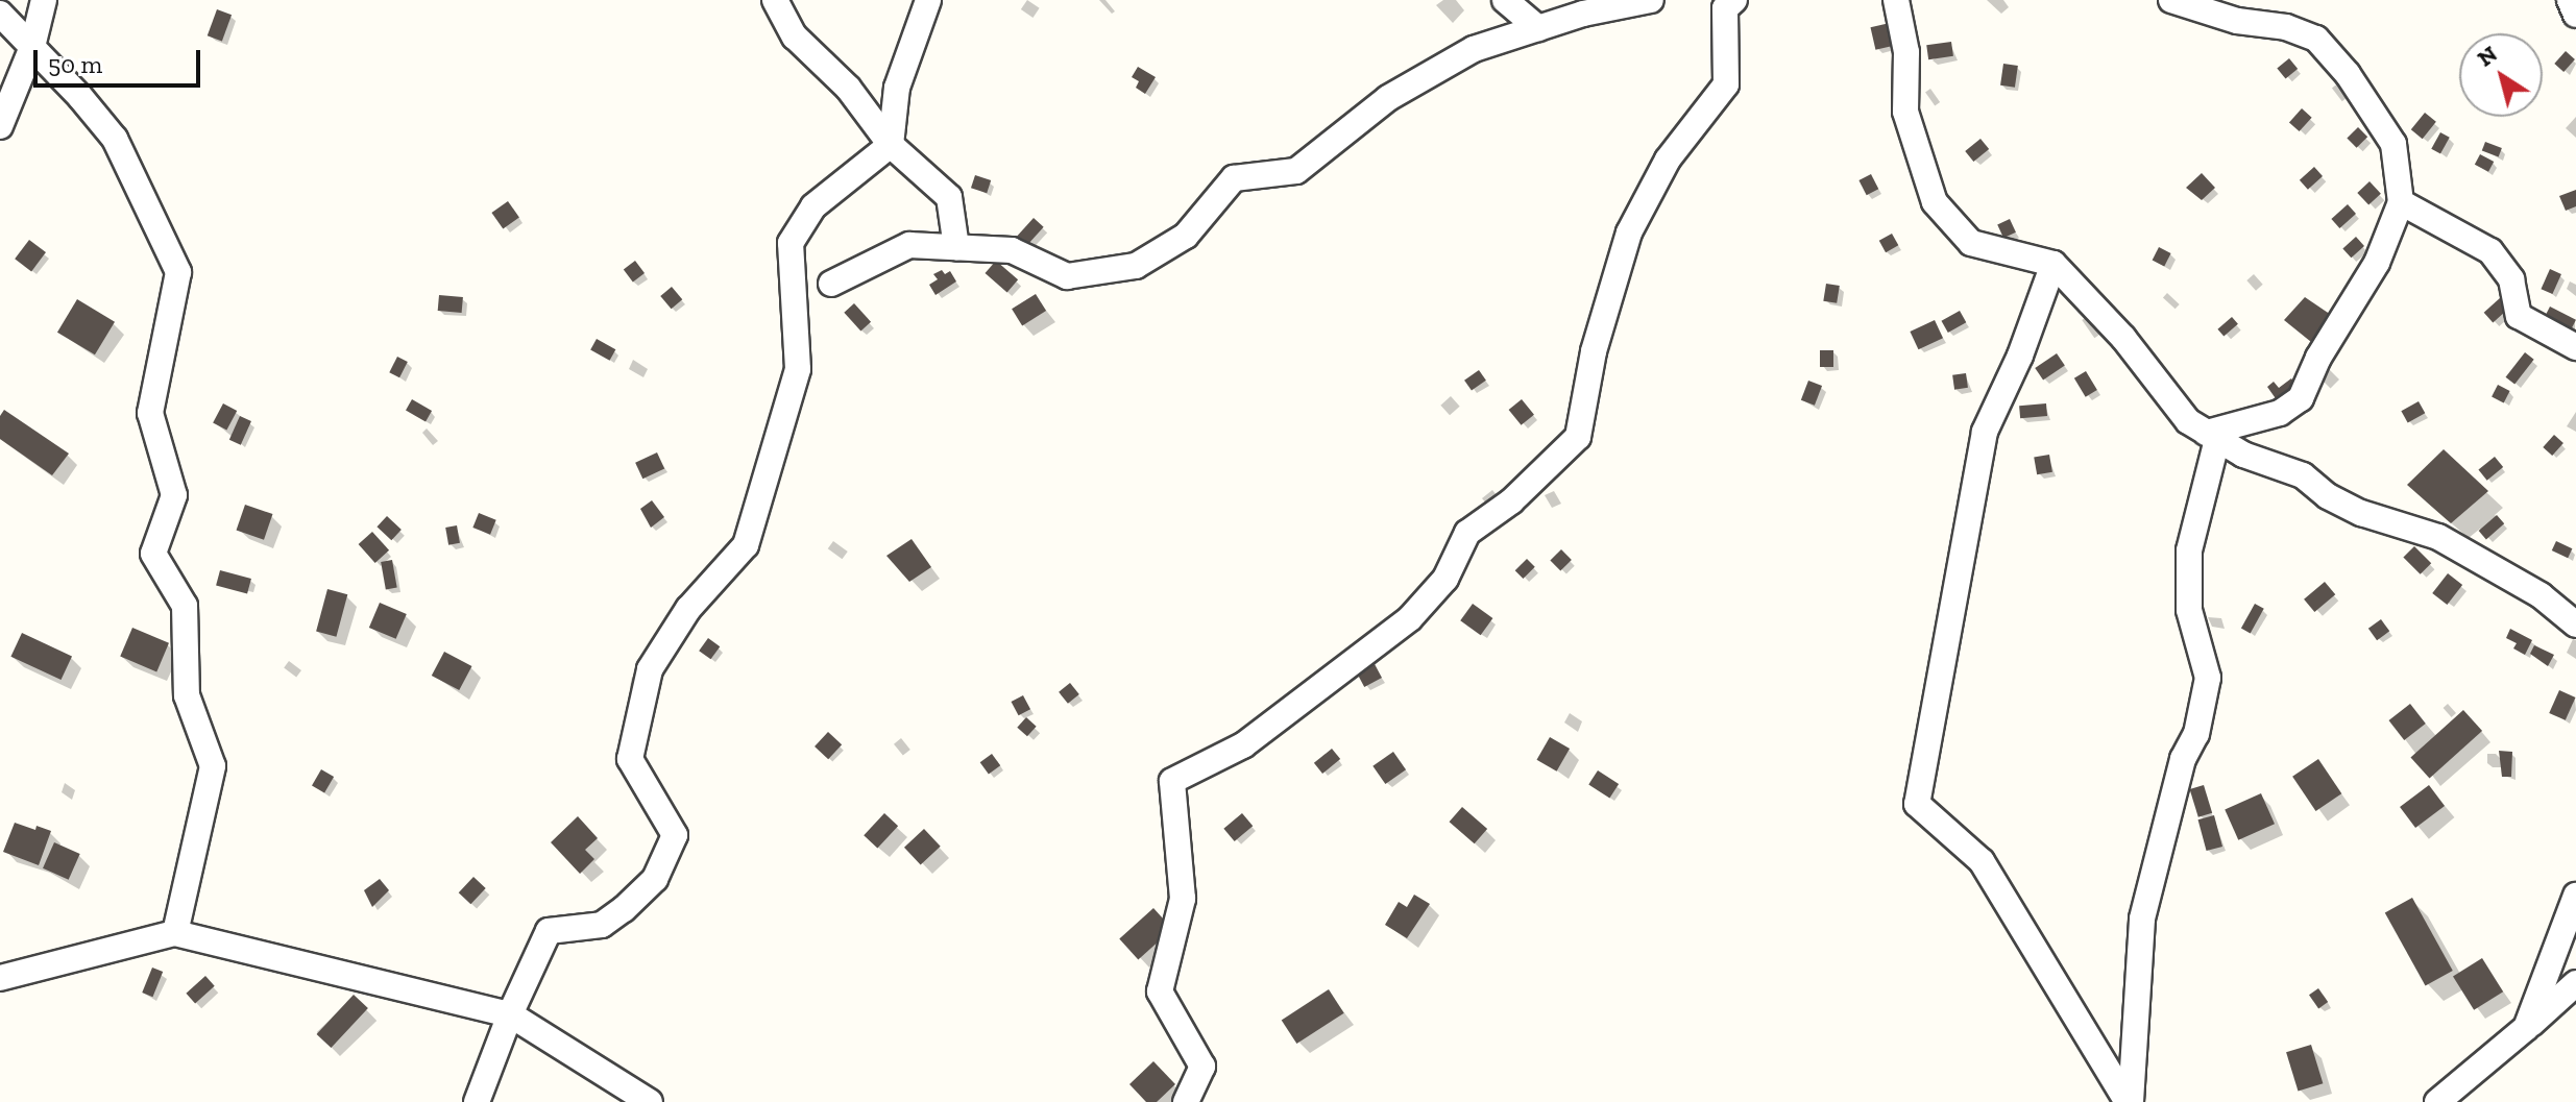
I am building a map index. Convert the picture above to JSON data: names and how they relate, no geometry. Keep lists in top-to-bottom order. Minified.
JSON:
{"scale_bar":"50 m","north":"top left"}
